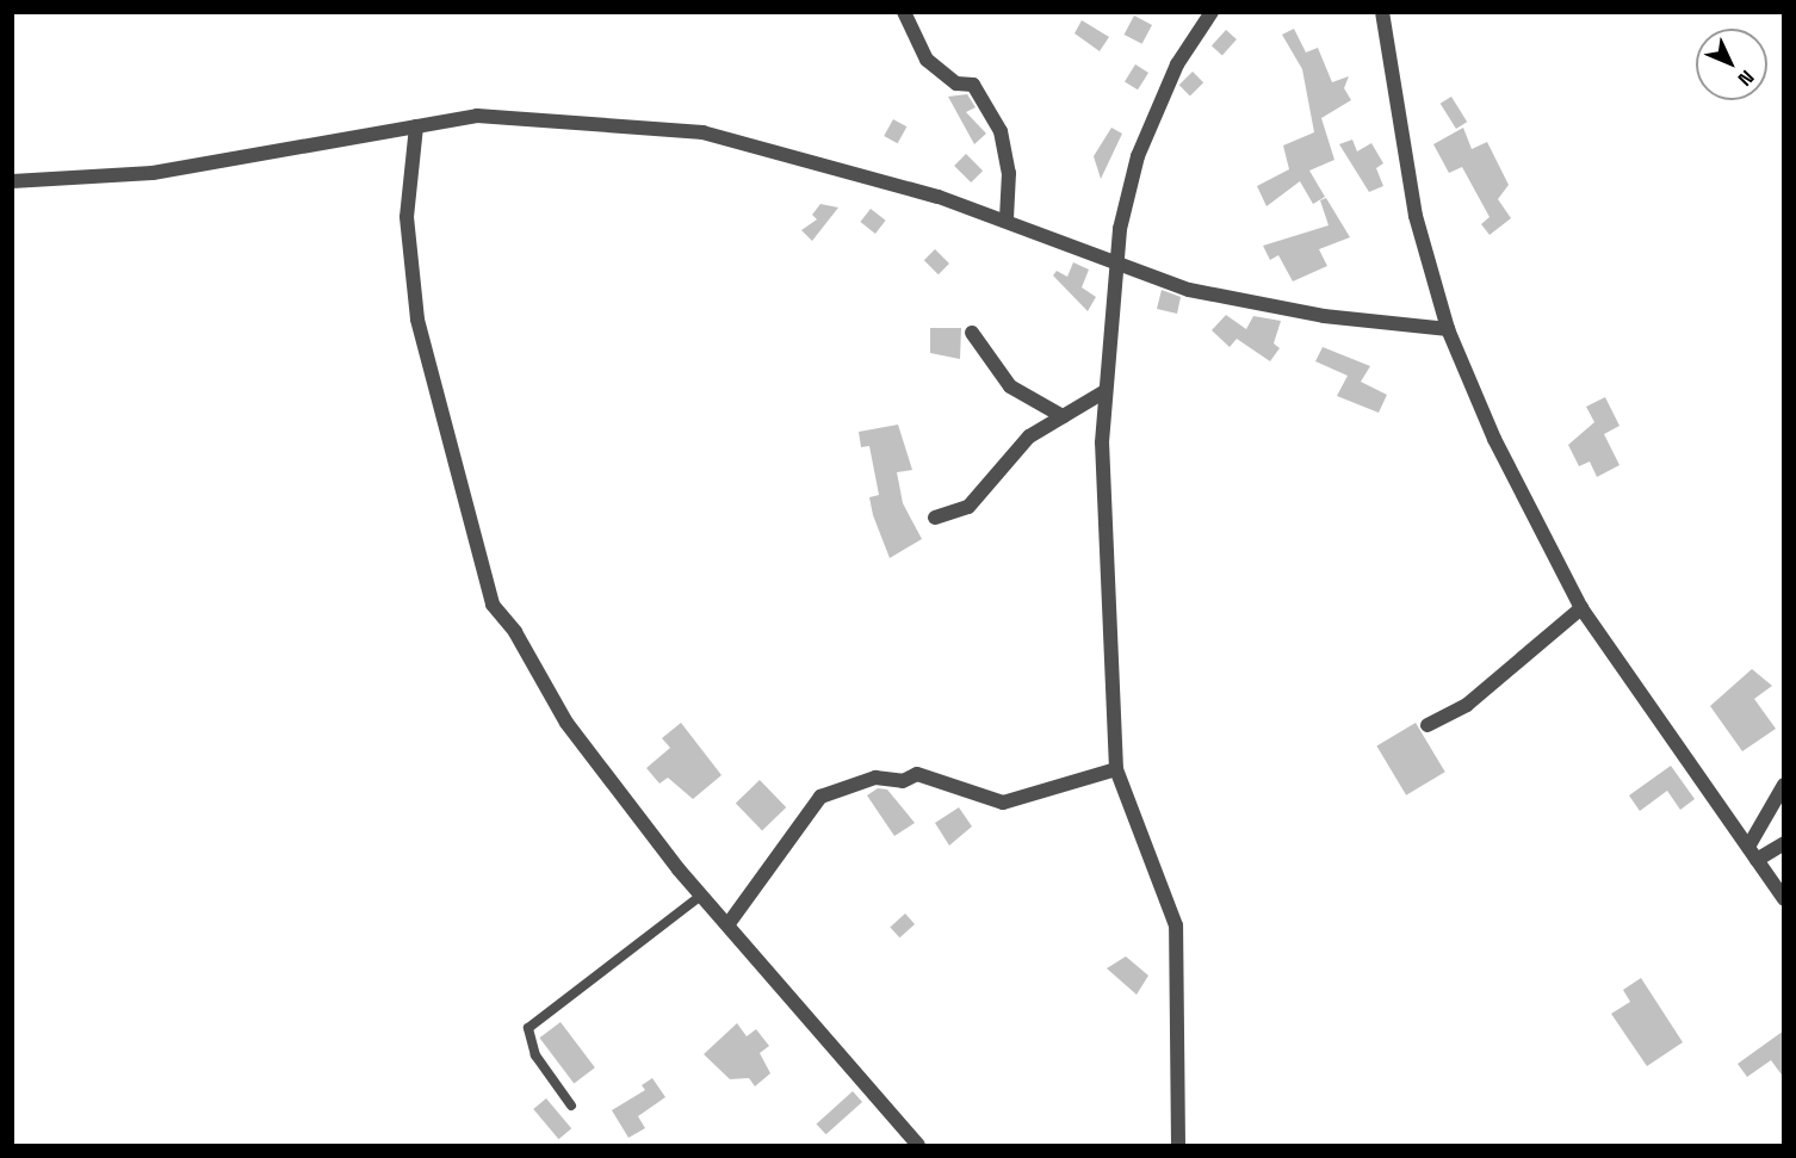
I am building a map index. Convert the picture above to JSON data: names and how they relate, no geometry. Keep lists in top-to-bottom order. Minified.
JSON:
{"north":"bottom right"}
